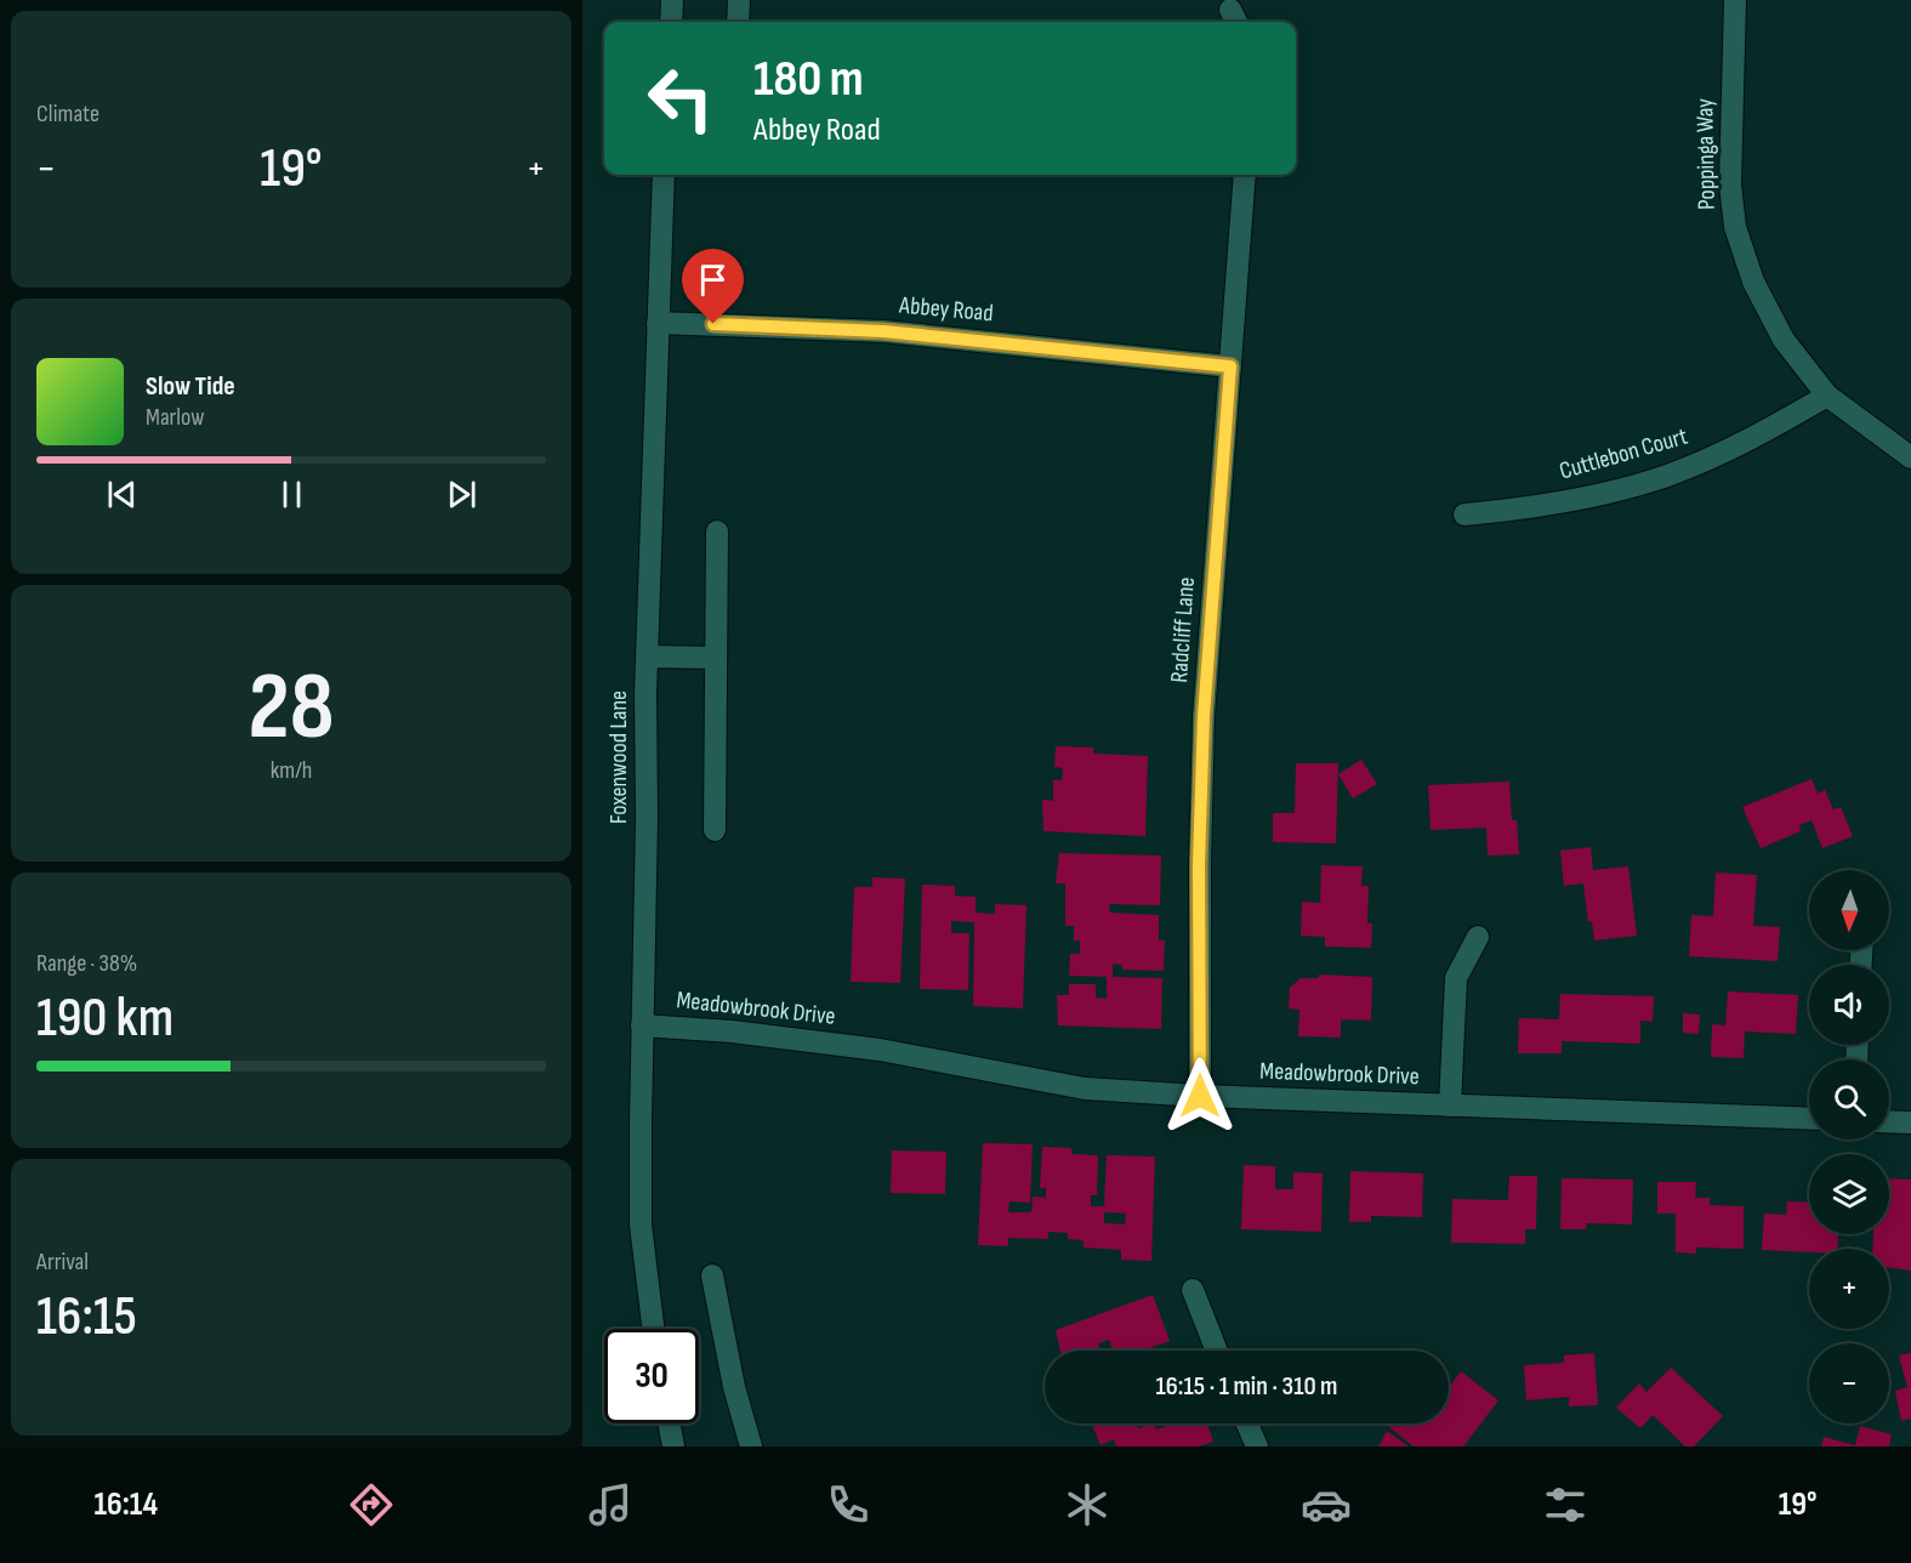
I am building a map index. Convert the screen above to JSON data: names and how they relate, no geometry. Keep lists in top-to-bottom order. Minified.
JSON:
{"streets":{"street":["Poppinga Way","Abbey Road","Cuttlebon Court","Radcliff Lane","Foxenwood Lane","Meadowbrook Drive"]},"crossings":[["Poppinga Way","Cuttlebon Court"],["Abbey Road","Radcliff Lane"],["Abbey Road","Foxenwood Lane"],["Radcliff Lane","Meadowbrook Drive"],["Foxenwood Lane","Meadowbrook Drive"]],"north":"bottom","page":{"tile":["Climate",["28","km/h"],["Range · 38%","190 km"],["Arrival","16:15"]],"turn":["180 m","Abbey Road"],"heat":["−","19°","+"],"song":["Slow Tide","Marlow"],"map_buttons":["+","−"],"limit":"30","trip":"16:15 · 1 min · 310 m","tabs":["16:14","19°"]}}
